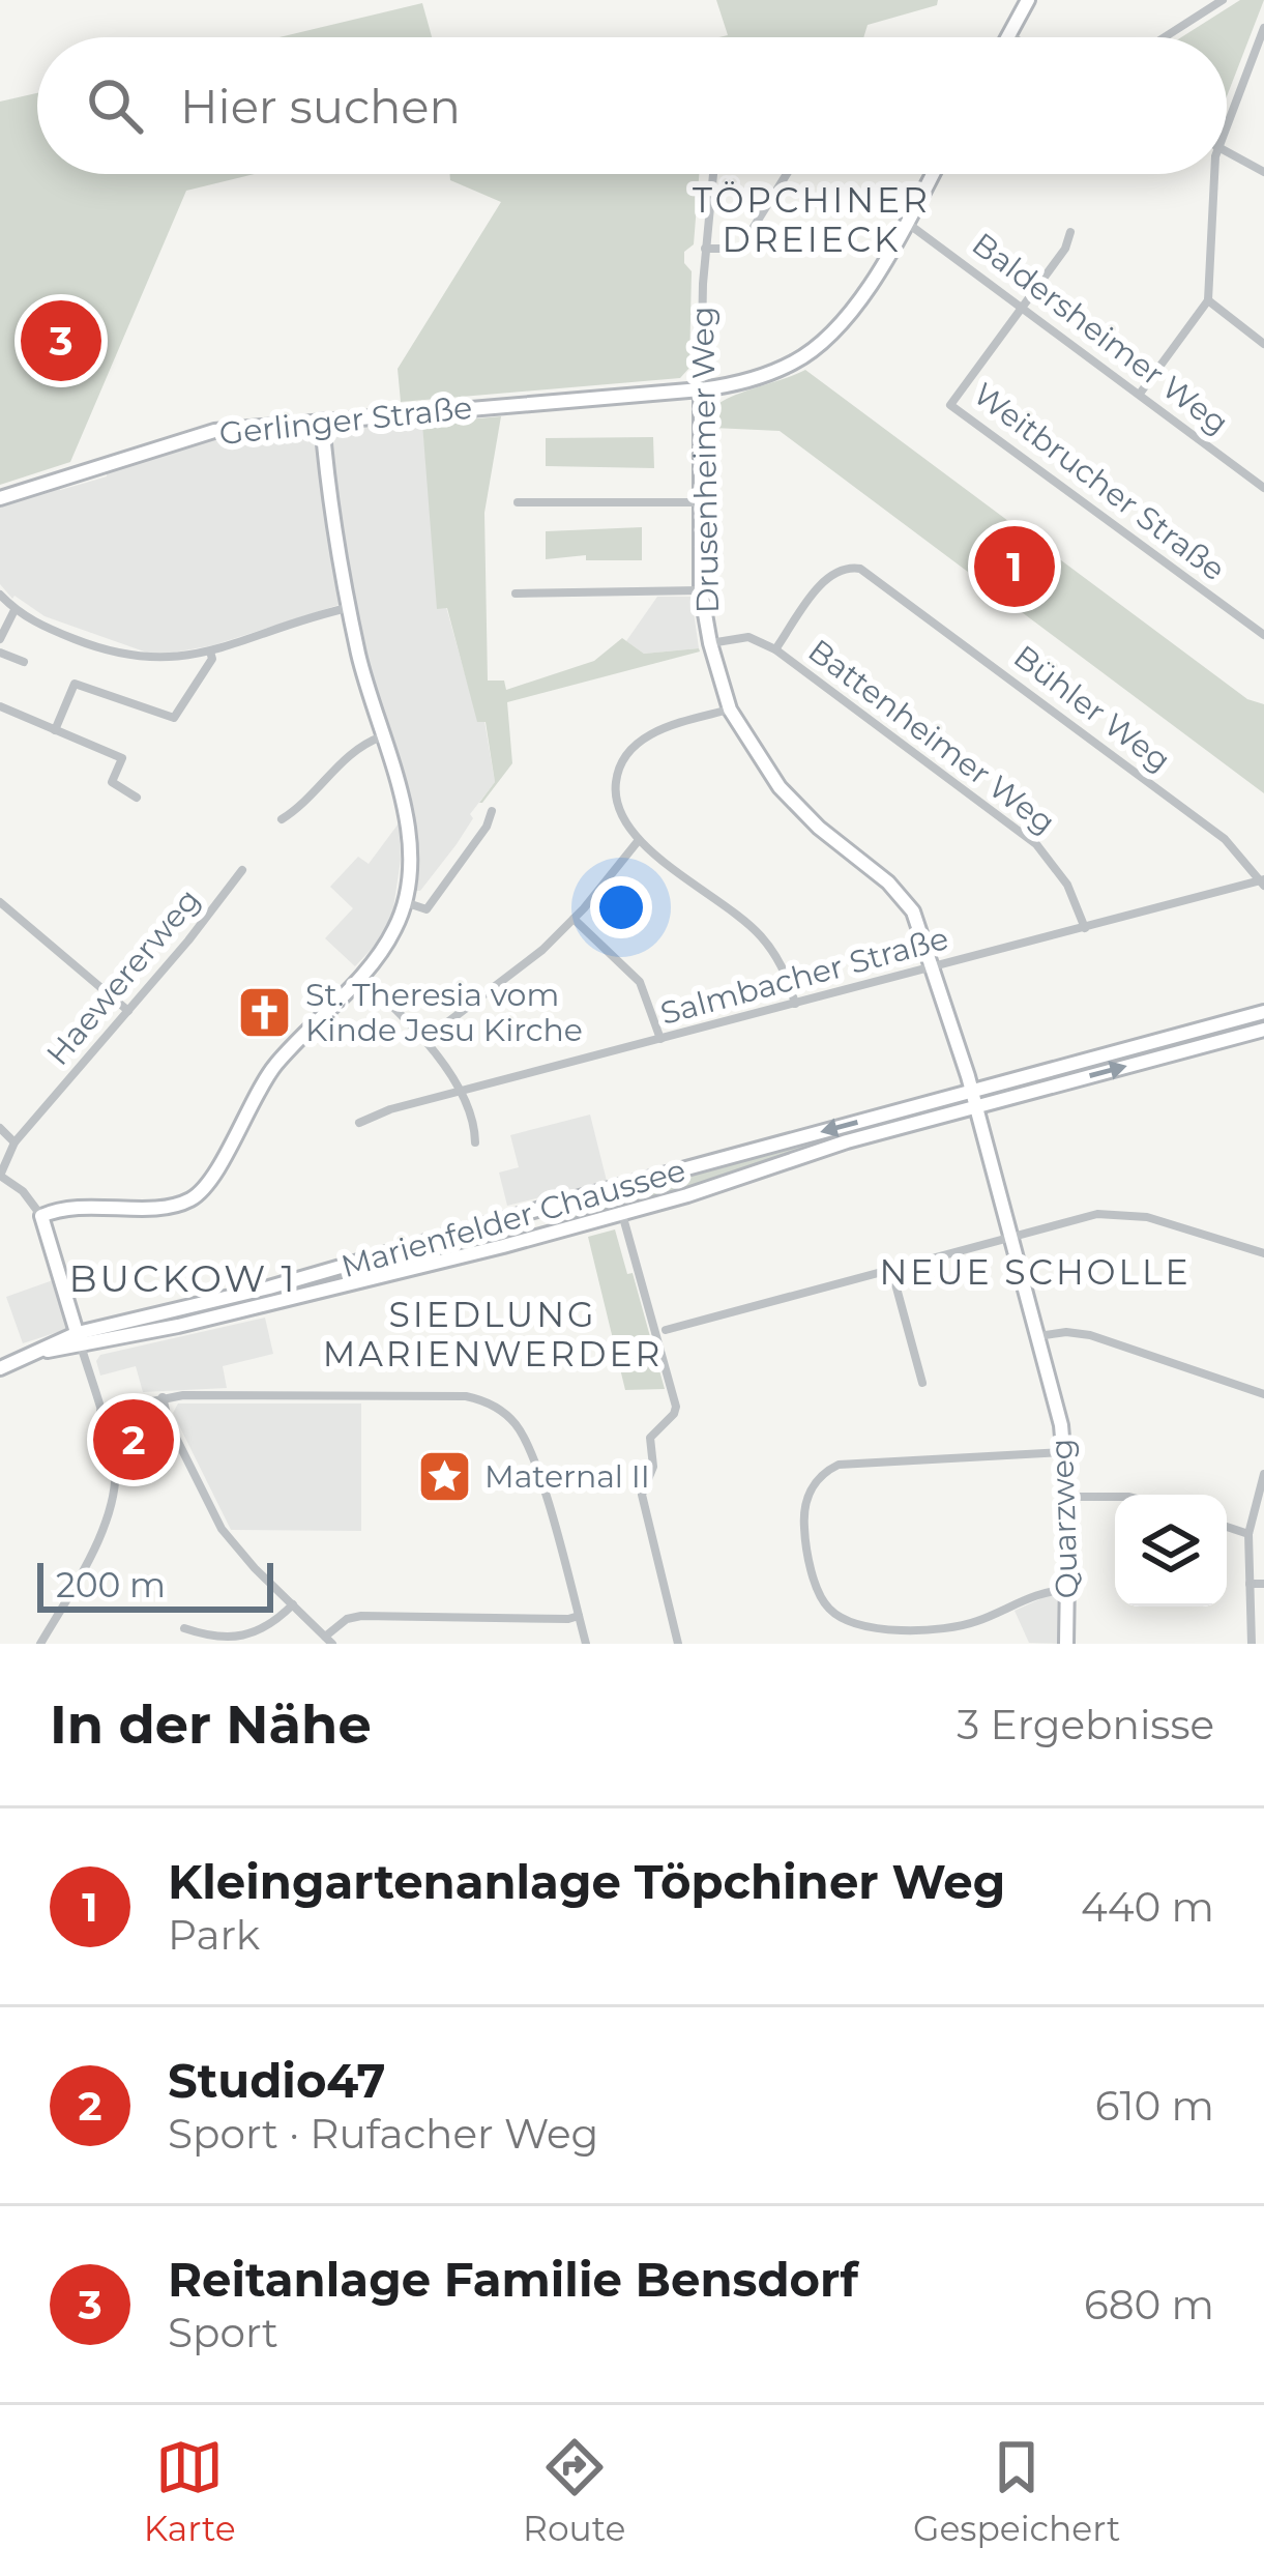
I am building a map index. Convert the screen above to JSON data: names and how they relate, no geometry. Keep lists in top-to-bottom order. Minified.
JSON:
{"streets":{"street":["Baldersheimer Weg","Gerlinger Straße","Drusenheimer Weg","Weitbrucher Straße","Bühler Weg","Battenheimer Weg","Salmbacher Straße","Haewererweg","Marienfelder Chaussee","Quarzweg"]},"crossings":[["Baldersheimer Weg","Gerlinger Straße"],["Baldersheimer Weg","Weitbrucher Straße"],["Gerlinger Straße","Drusenheimer Weg"],["Drusenheimer Weg","Battenheimer Weg"],["Drusenheimer Weg","Salmbacher Straße"],["Drusenheimer Weg","Marienfelder Chaussee"],["Drusenheimer Weg","Quarzweg"],["Bühler Weg","Battenheimer Weg"],["Bühler Weg","Salmbacher Straße"],["Battenheimer Weg","Salmbacher Straße"],["Marienfelder Chaussee","Quarzweg"]],"districts":["TÖPCHINER DREIECK","NEUE SCHOLLE","BUCKOW 1","SIEDLUNG MARIENWERDER"],"places":{"church":["St. Theresia vom Kinde Jesu Kirche"],"place":["Maternal II"]},"scale_bar":"200 m","page":{"search":"Hier suchen","pins":["3","1","2"],"scale":"200 m","heading":["In der Nähe","3 Ergebnisse"],"list":[{"mark":"1","name":"Kleingartenanlage Töpchiner Weg","note":"Park","value":"440 m"},{"mark":"2","name":"Studio47","note":"Sport · Rufacher Weg","value":"610 m"},{"mark":"3","name":"Reitanlage Familie Bensdorf","note":"Sport","value":"680 m"}],"nav":["Karte","Route","Gespeichert"]}}
